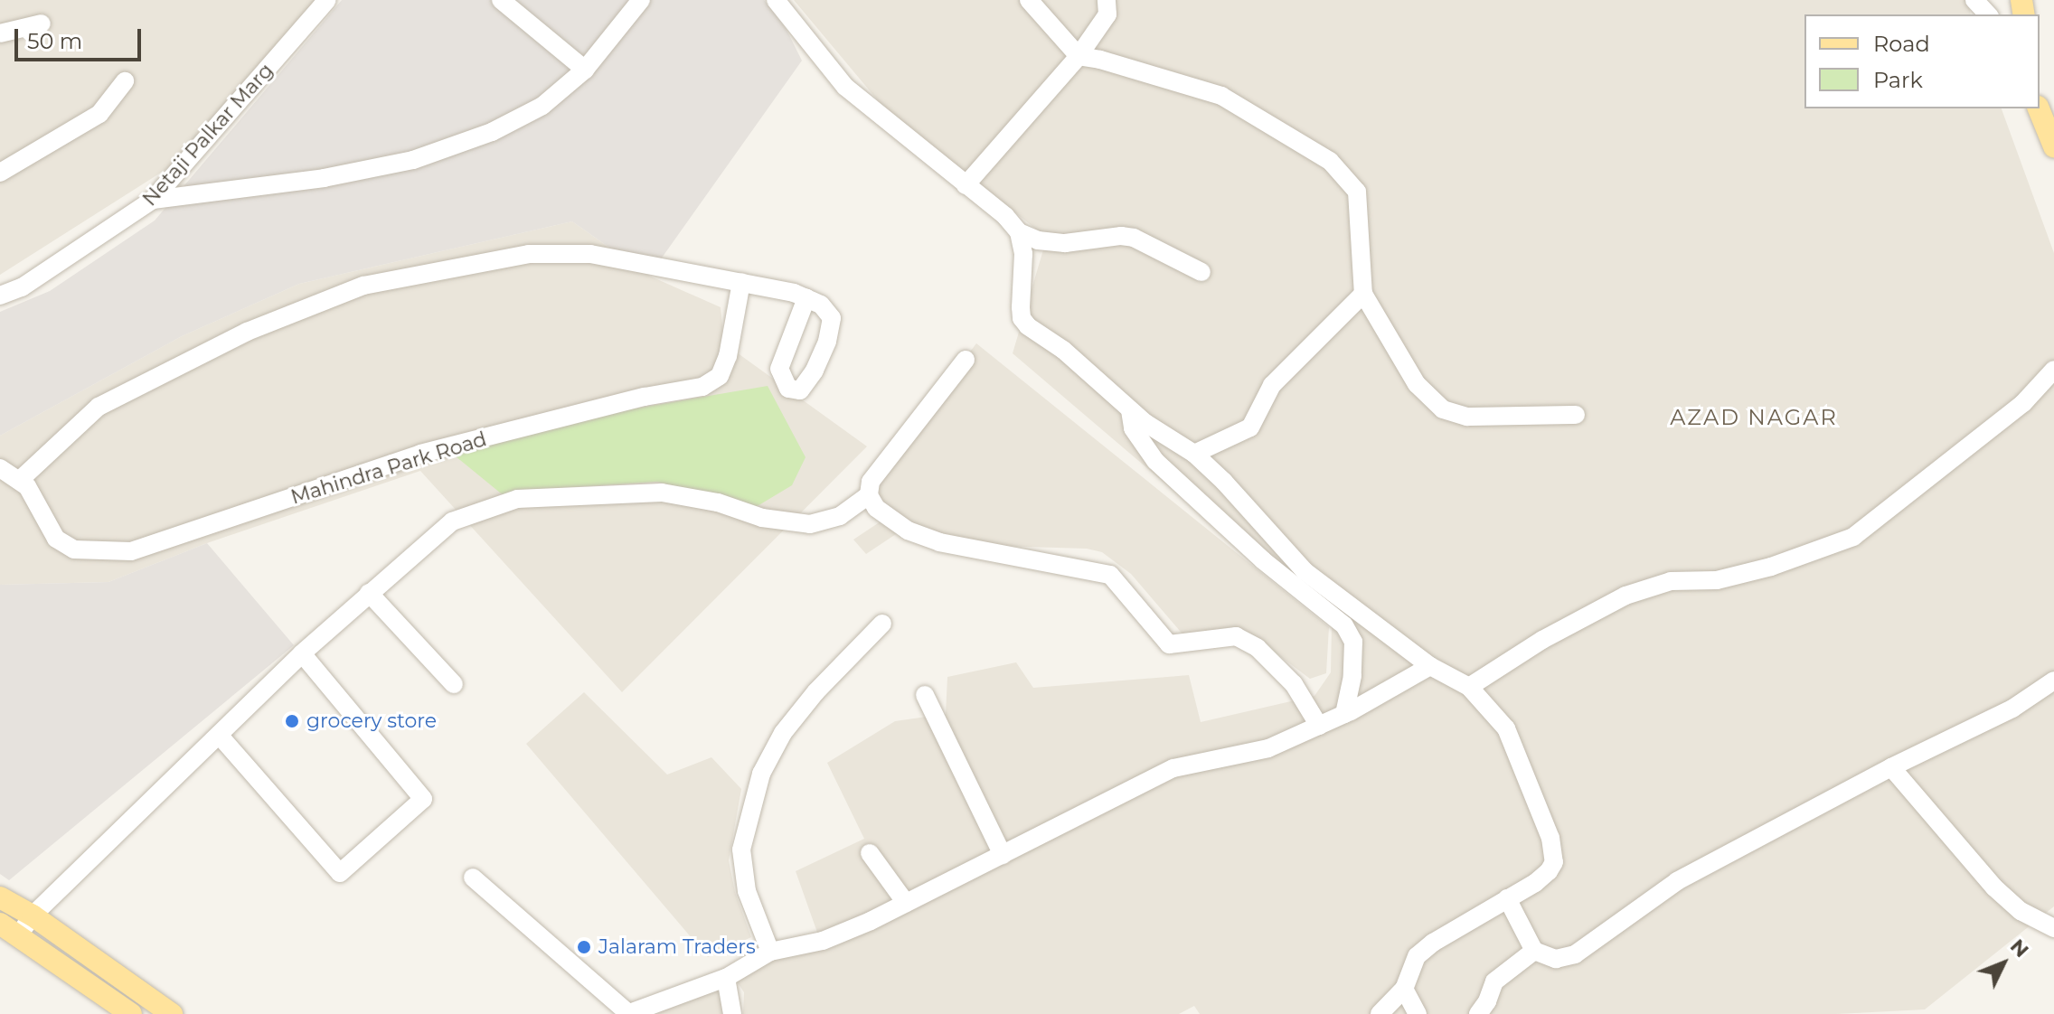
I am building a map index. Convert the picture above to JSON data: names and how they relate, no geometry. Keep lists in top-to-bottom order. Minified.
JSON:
{"streets":{"street":["Netaji Palkar Marg","Mahindra Park Road"]},"districts":["AZAD NAGAR"],"places":["grocery store","Jalaram Traders"],"legend":["Road","Park"],"scale_bar":"50 m","north":"top right"}
